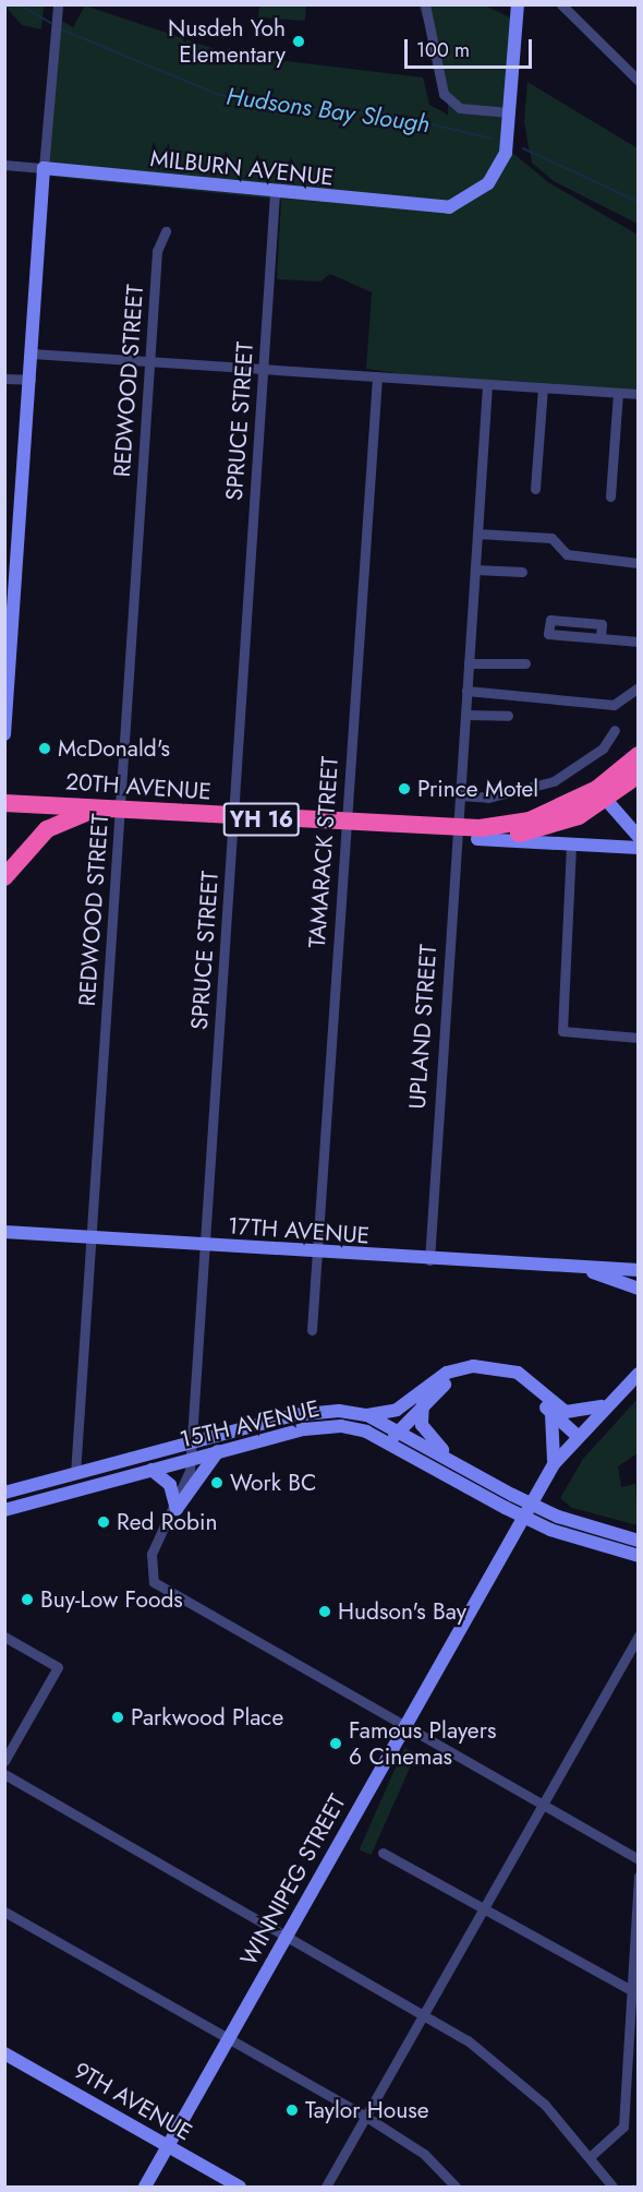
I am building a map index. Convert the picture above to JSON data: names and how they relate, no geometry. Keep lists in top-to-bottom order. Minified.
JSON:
{"streets":{"highway":["20TH AVENUE","YH 16"],"street":["MILBURN AVENUE","REDWOOD STREET","SPRUCE STREET","TAMARACK STREET","UPLAND STREET","17TH AVENUE","15TH AVENUE","WINNIPEG STREET","9TH AVENUE"]},"crossings":[["MILBURN AVENUE","SPRUCE STREET"],["REDWOOD STREET","20TH AVENUE"],["REDWOOD STREET","17TH AVENUE"],["REDWOOD STREET","15TH AVENUE"],["SPRUCE STREET","20TH AVENUE"],["SPRUCE STREET","17TH AVENUE"],["SPRUCE STREET","15TH AVENUE"],["SPRUCE STREET","WINNIPEG STREET"],["20TH AVENUE","YH 16"],["20TH AVENUE","TAMARACK STREET"],["20TH AVENUE","UPLAND STREET"],["YH 16","UPLAND STREET"],["TAMARACK STREET","17TH AVENUE"],["UPLAND STREET","17TH AVENUE"],["WINNIPEG STREET","9TH AVENUE"]],"water":["Hudsons Bay Slough"],"places":["Nusdeh Yoh Elementary","McDonald's","Prince Motel","Work BC","Red Robin","Buy-Low Foods","Hudson's Bay","Parkwood Place","Famous Players 6 Cinemas","Taylor House"],"scale_bar":"100 m"}
